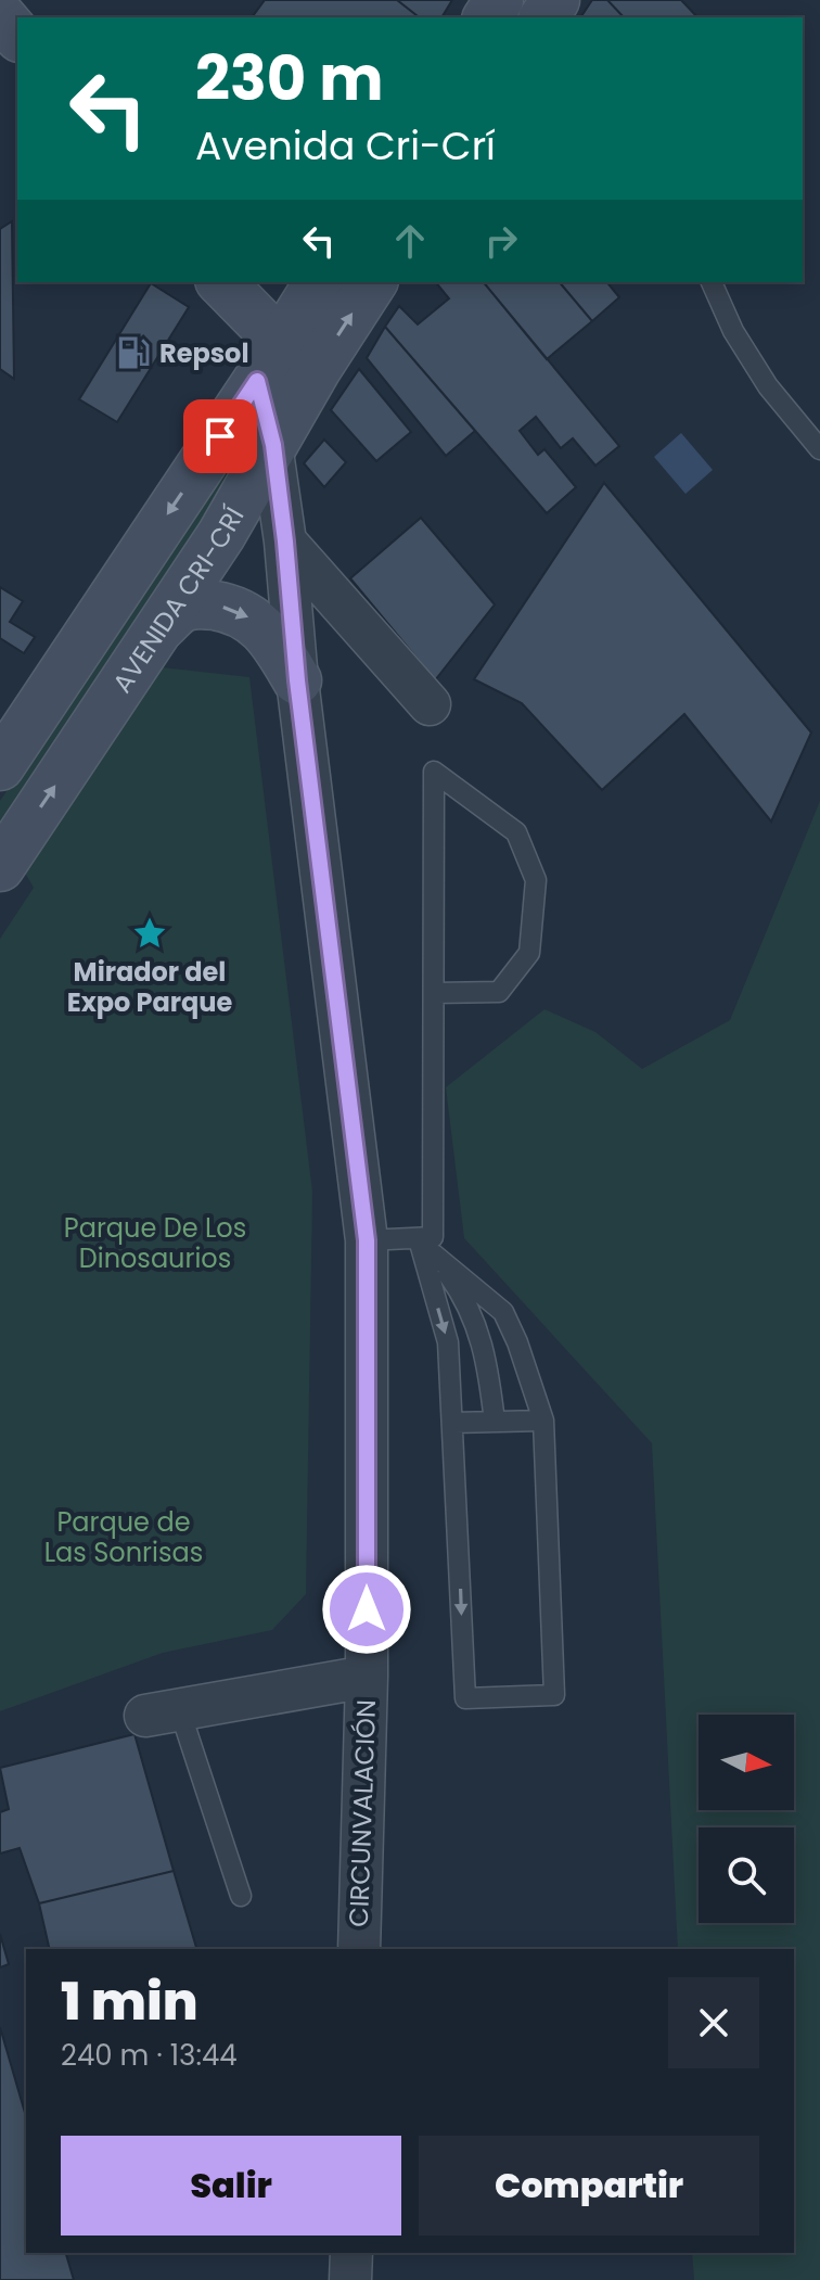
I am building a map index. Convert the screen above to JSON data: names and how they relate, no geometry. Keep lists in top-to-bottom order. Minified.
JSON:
{"streets":{"main road":["AVENIDA CRI-CRÍ"],"street":["CIRCUNVALACIÓN"]},"crossings":[["AVENIDA CRI-CRÍ","CIRCUNVALACIÓN"]],"parks":["Parque De Los Dinosaurios","Parque de Las Sonrisas"],"places":{"fuel station":["Repsol"],"place":["Mirador del Expo Parque"]},"north":"right","page":{"turn":["230 m","Avenida Cri-Crí"],"heading":["1 min","240 m · 13:44"],"buttons":["Salir","Compartir"]}}
